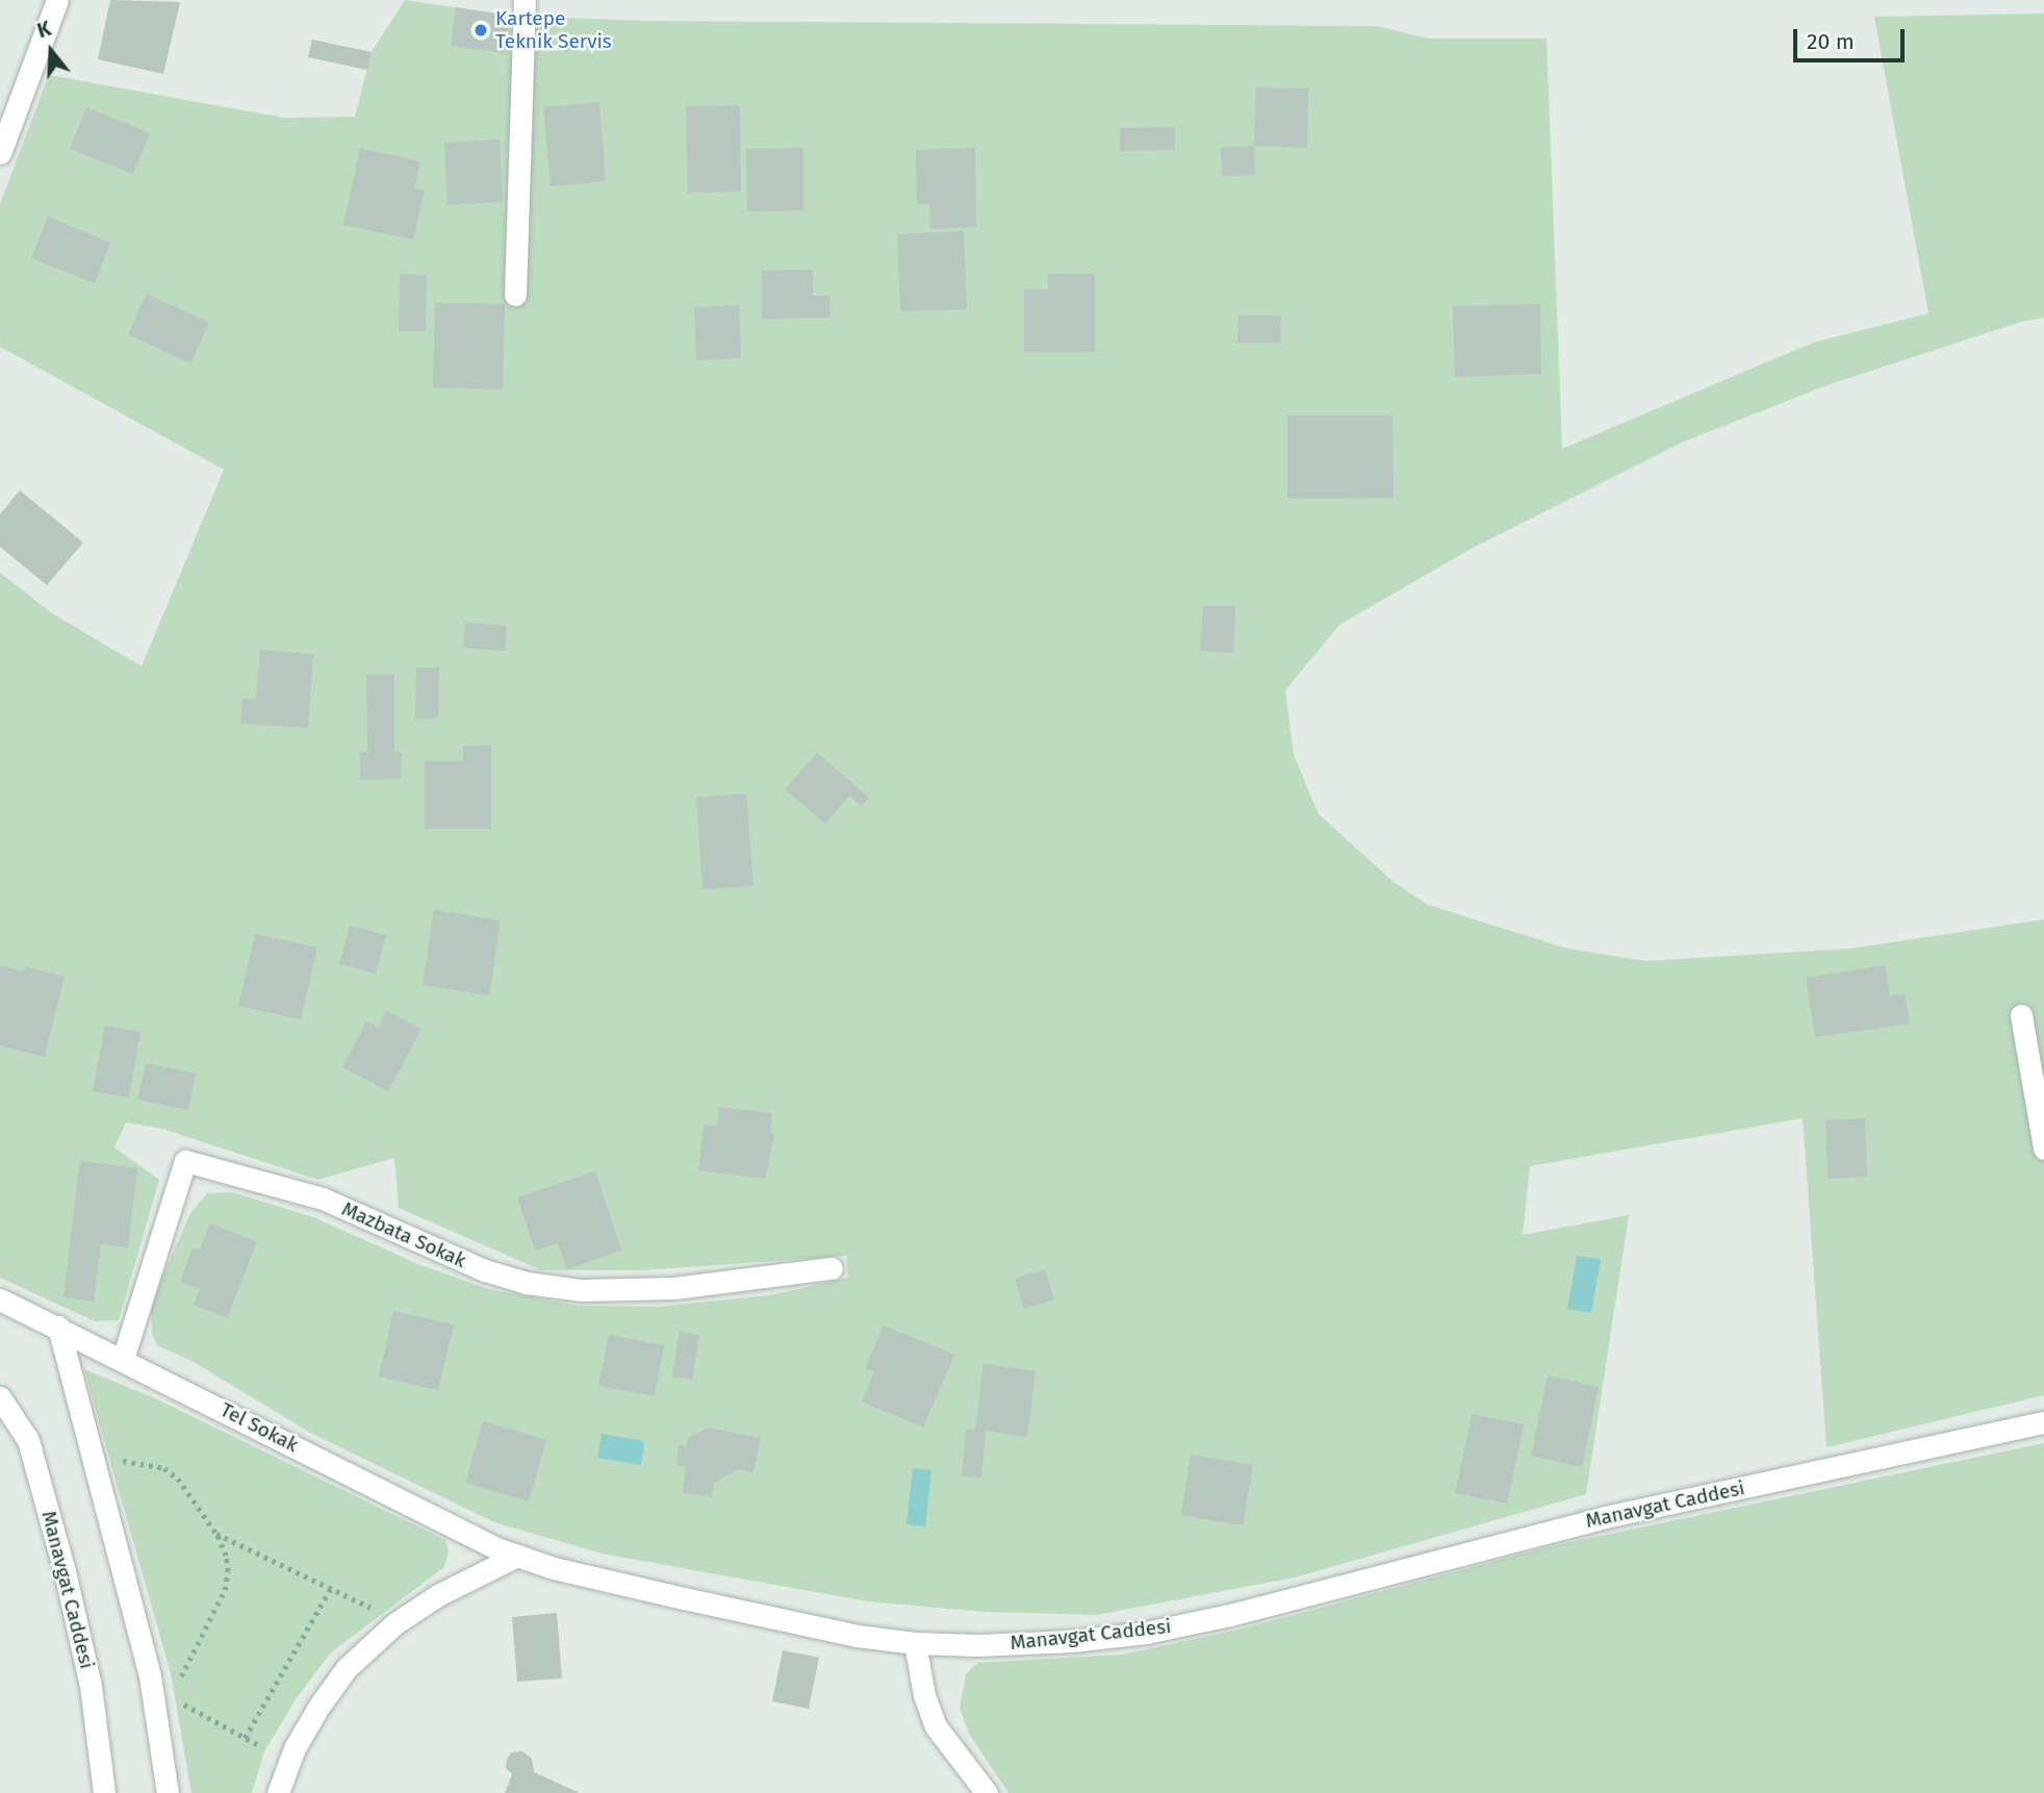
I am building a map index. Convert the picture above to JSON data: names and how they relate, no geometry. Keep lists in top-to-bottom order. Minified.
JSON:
{"streets":{"street":["Mazbata Sokak","Tel Sokak","Manavgat Caddesi"]},"crossings":[["Mazbata Sokak","Tel Sokak"],["Tel Sokak","Manavgat Caddesi"]],"places":["Kartepe Teknik Servis"],"scale_bar":"20 m","north":"top"}
